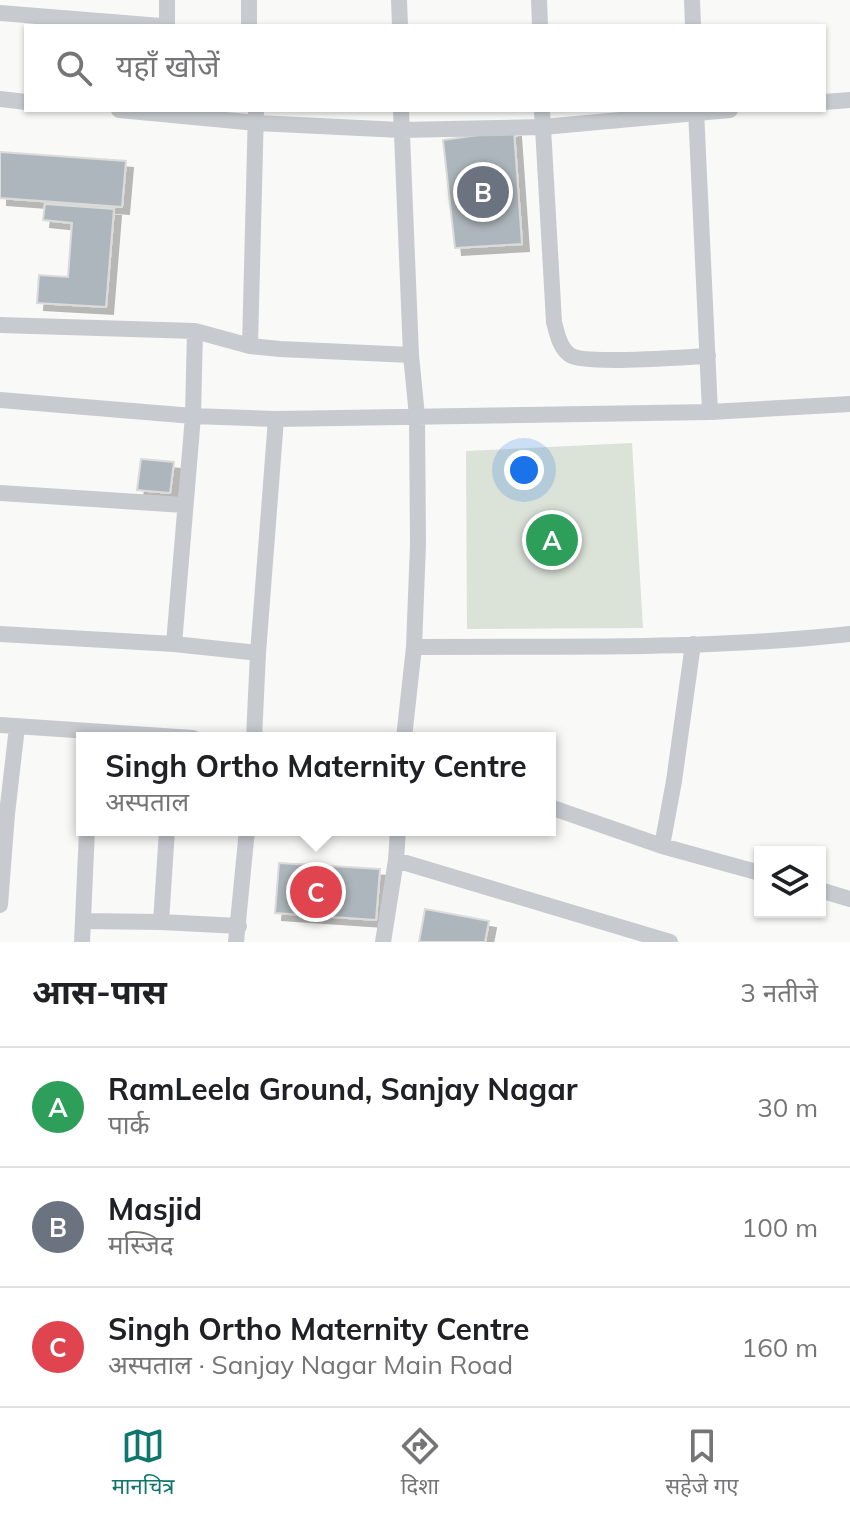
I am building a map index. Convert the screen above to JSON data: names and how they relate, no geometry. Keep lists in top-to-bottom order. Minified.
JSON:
{"page":{"search":"यहाँ खोजें","pins":["B","A","C"],"popup":["Singh Ortho Maternity Centre","अस्पताल"],"heading":["आस-पास","3 नतीजे"],"list":[{"mark":"A","name":"RamLeela Ground, Sanjay Nagar","note":"पार्क","value":"30 m"},{"mark":"B","name":"Masjid","note":"मस्जिद","value":"100 m"},{"mark":"C","name":"Singh Ortho Maternity Centre","note":"अस्पताल · Sanjay Nagar Main Road","value":"160 m"}],"nav":["मानचित्र","दिशा","सहेजे गए"]}}
